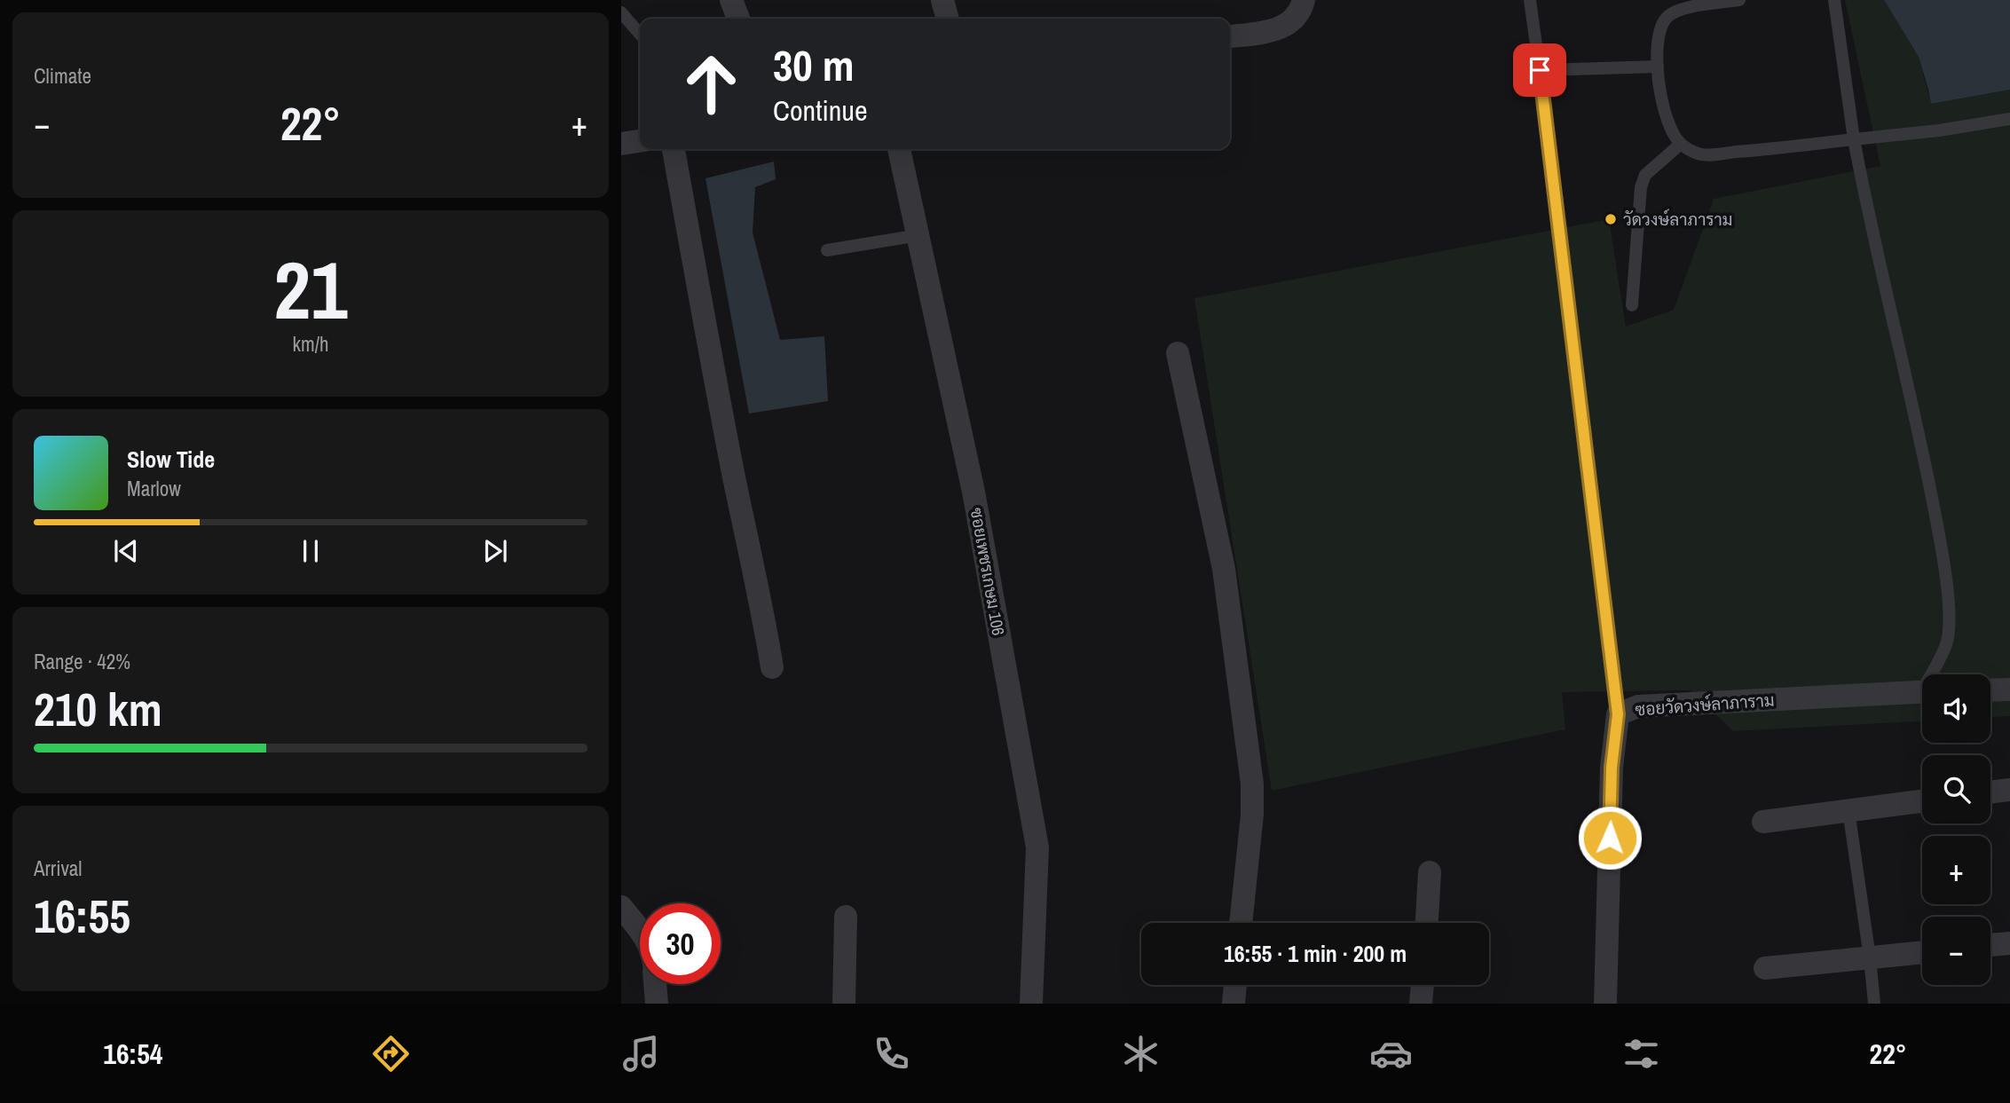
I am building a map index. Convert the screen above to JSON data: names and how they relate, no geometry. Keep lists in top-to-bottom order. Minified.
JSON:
{"streets":{"street":["ซอยเพชรเกษม 106","ซอยวัดวงษ์ลาภาราม"]},"places":["วัดวงษ์ลาภาราม"],"page":{"tile":["Climate",["21","km/h"],["Range · 42%","210 km"],["Arrival","16:55"]],"turn":["30 m","Continue"],"heat":["−","22°","+"],"song":["Slow Tide","Marlow"],"map_buttons":["+","−"],"limit":"30","trip":"16:55 · 1 min · 200 m","tabs":["16:54","22°"]}}
